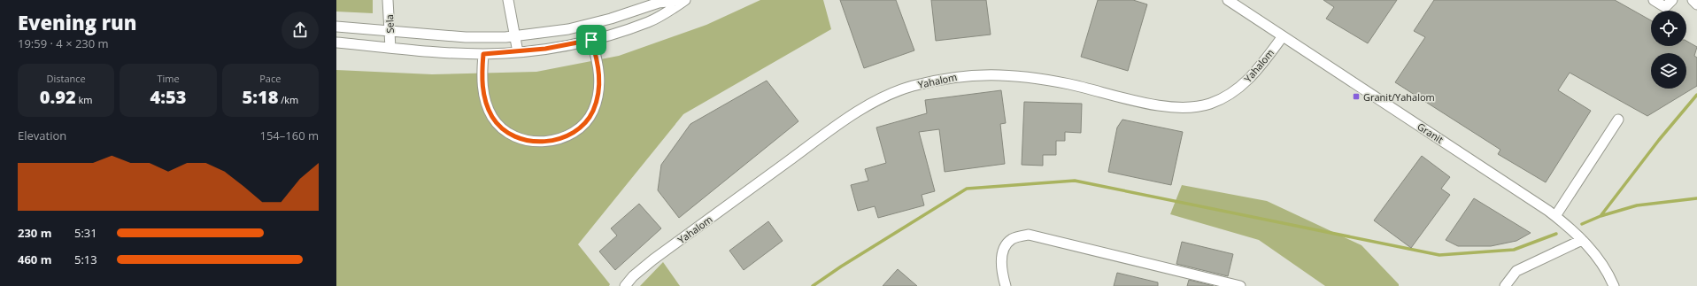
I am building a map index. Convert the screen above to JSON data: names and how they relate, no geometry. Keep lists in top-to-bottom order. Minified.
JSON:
{"streets":{"street":["Sela","Yahalom","Granit"]},"crossings":[["Yahalom","Granit"]],"places":{"transit":["Granit/Yahalom"]},"page":{"heading":["Evening run","19:59 · 4 × 230 m"],"stats":[["Distance","0.92 km"],["Time","4:53"],["Pace","5:18 /km"]],"chart":["Elevation","154–160 m"],"list":[{"name":"230 m","note":"5:31"},{"name":"460 m","note":"5:13"}]}}
